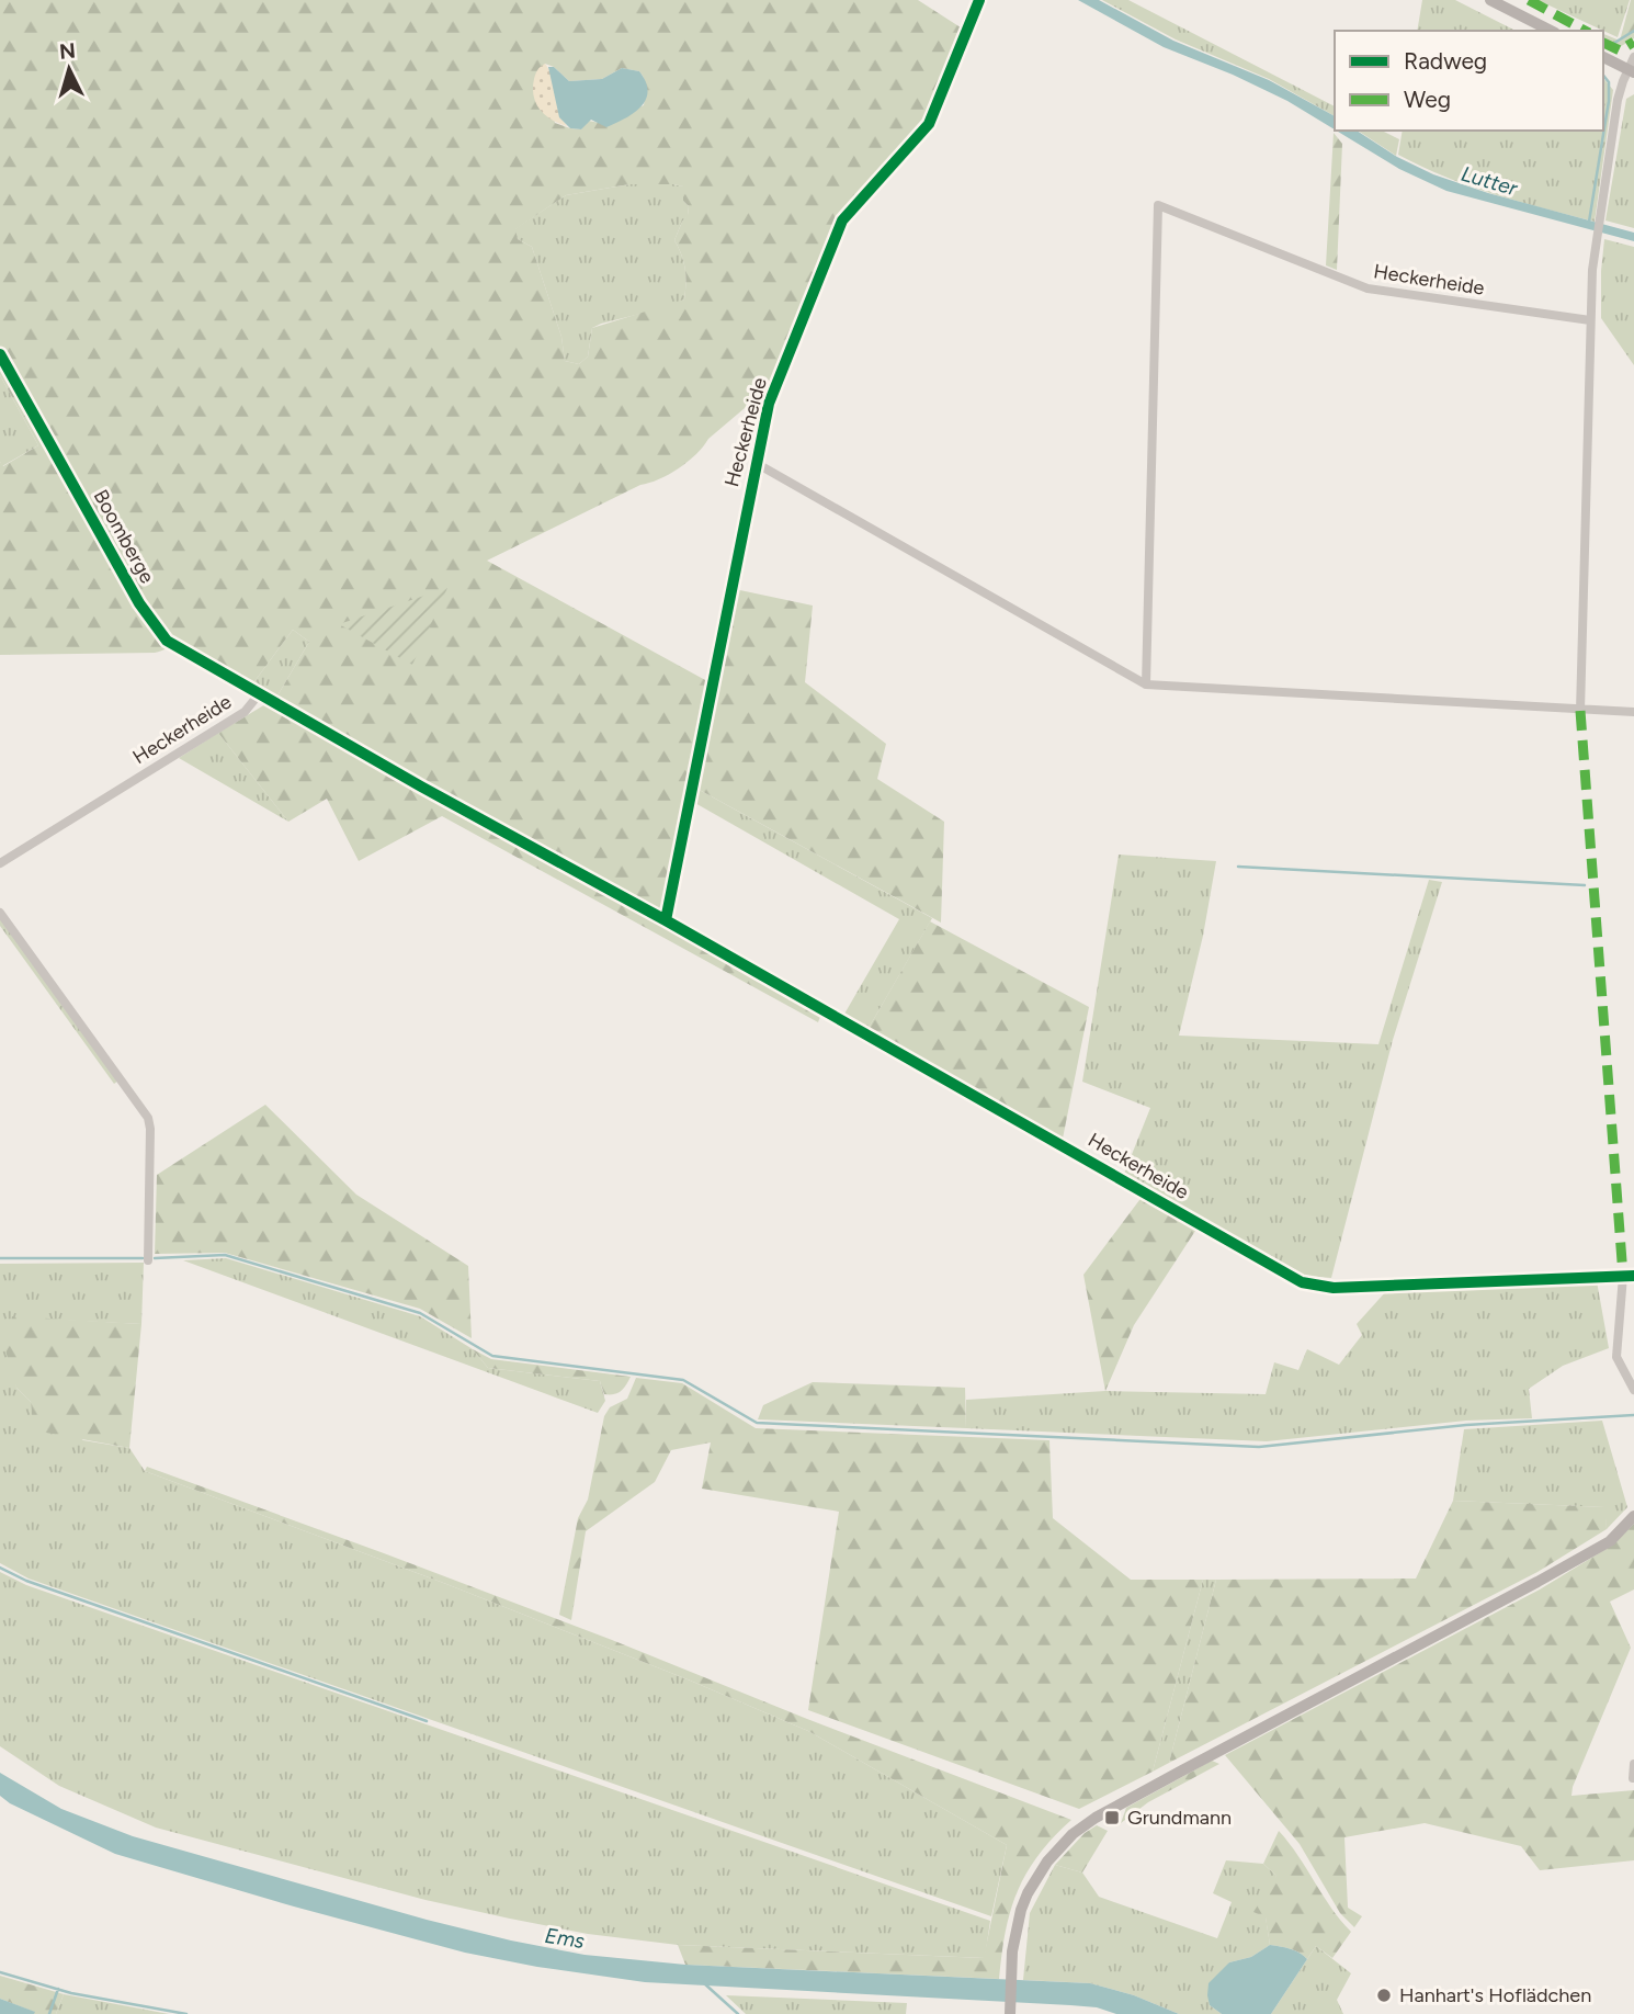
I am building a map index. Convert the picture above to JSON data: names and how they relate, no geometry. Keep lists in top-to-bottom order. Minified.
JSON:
{"streets":{"street":["Heckerheide","Boomberge"]},"crossings":[["Heckerheide","Boomberge"]],"water":["Lutter","Ems"],"places":{"transit":["Grundmann"],"other":["Hanhart's Hoflädchen"]},"legend":["Radweg","Weg"],"north":"top"}
